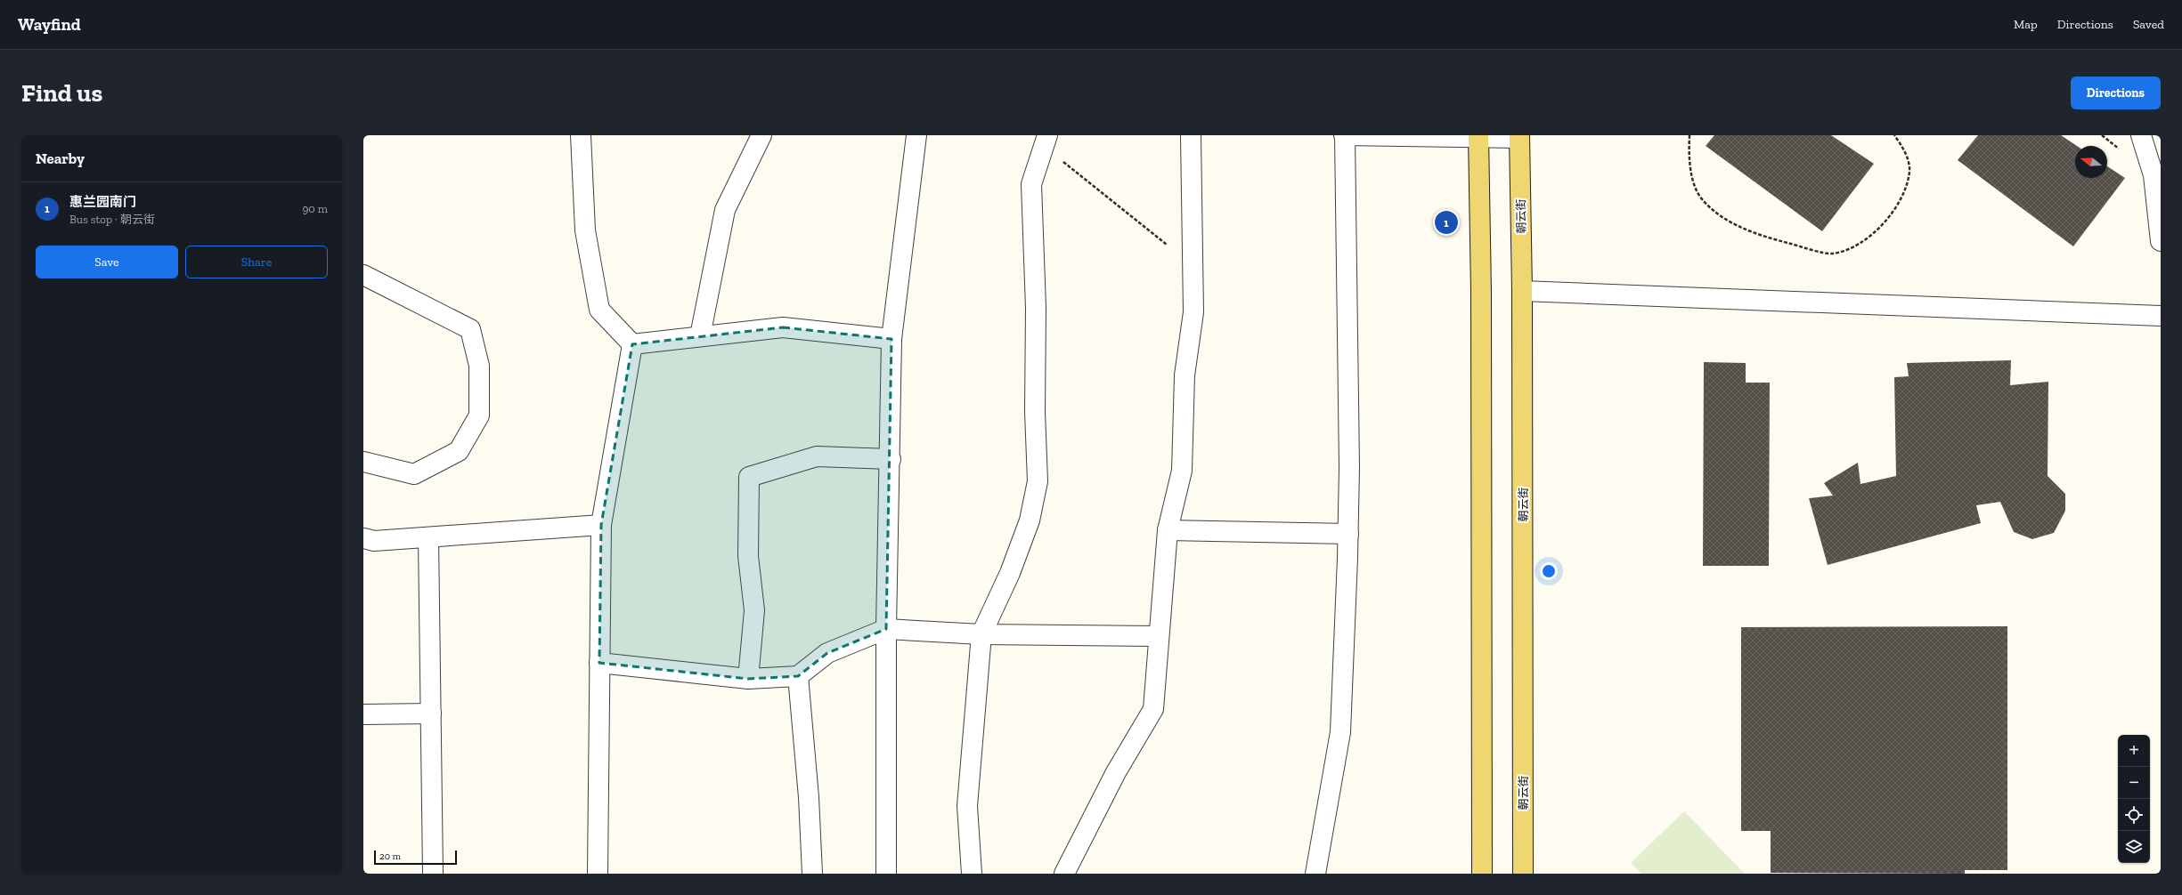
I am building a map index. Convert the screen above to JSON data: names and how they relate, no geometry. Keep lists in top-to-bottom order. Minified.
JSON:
{"streets":{"main road":["朝云街"]},"scale_bar":"20 m","north":"left","page":{"header":"Wayfind","nav":["Map","Directions","Saved"],"buttons":["Directions",["Save","Share"]],"title":"Find us","heading":"Nearby","list":[{"mark":"1","name":"惠兰园南门","note":"Bus stop · 朝云街","value":"90 m"}],"pins":"1","map_buttons":["+","−"],"scale":"20 m"}}
